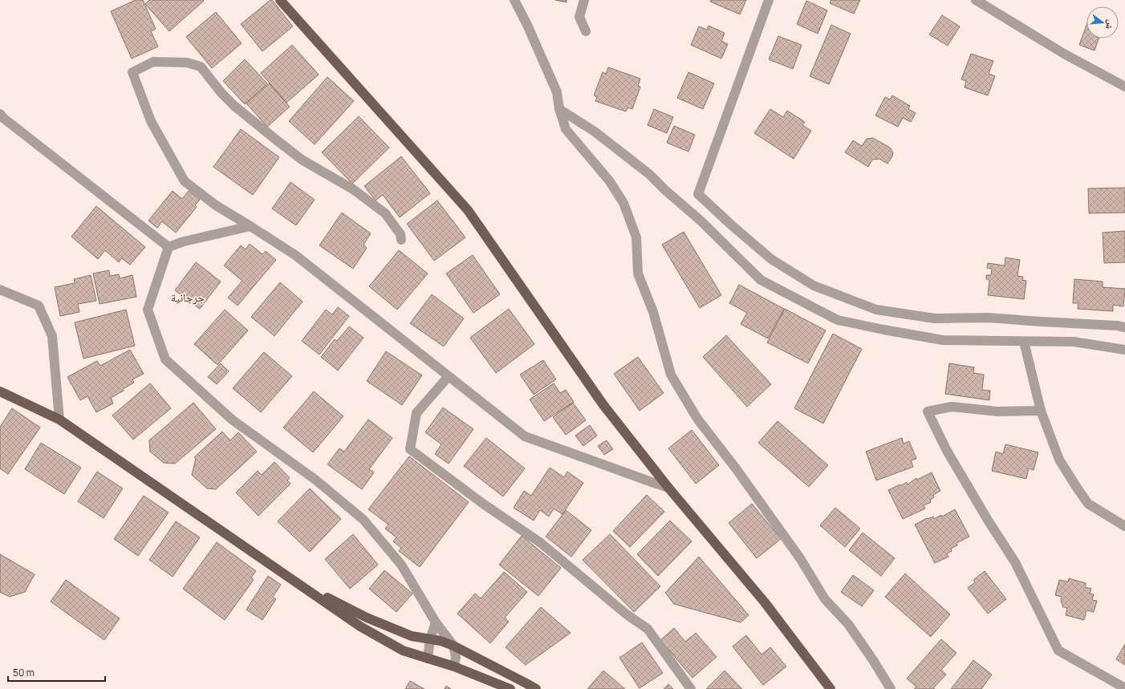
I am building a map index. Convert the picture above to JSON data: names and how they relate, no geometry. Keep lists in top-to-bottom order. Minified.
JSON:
{"districts":["جرجانية"],"scale_bar":"50 m","north":"right"}
